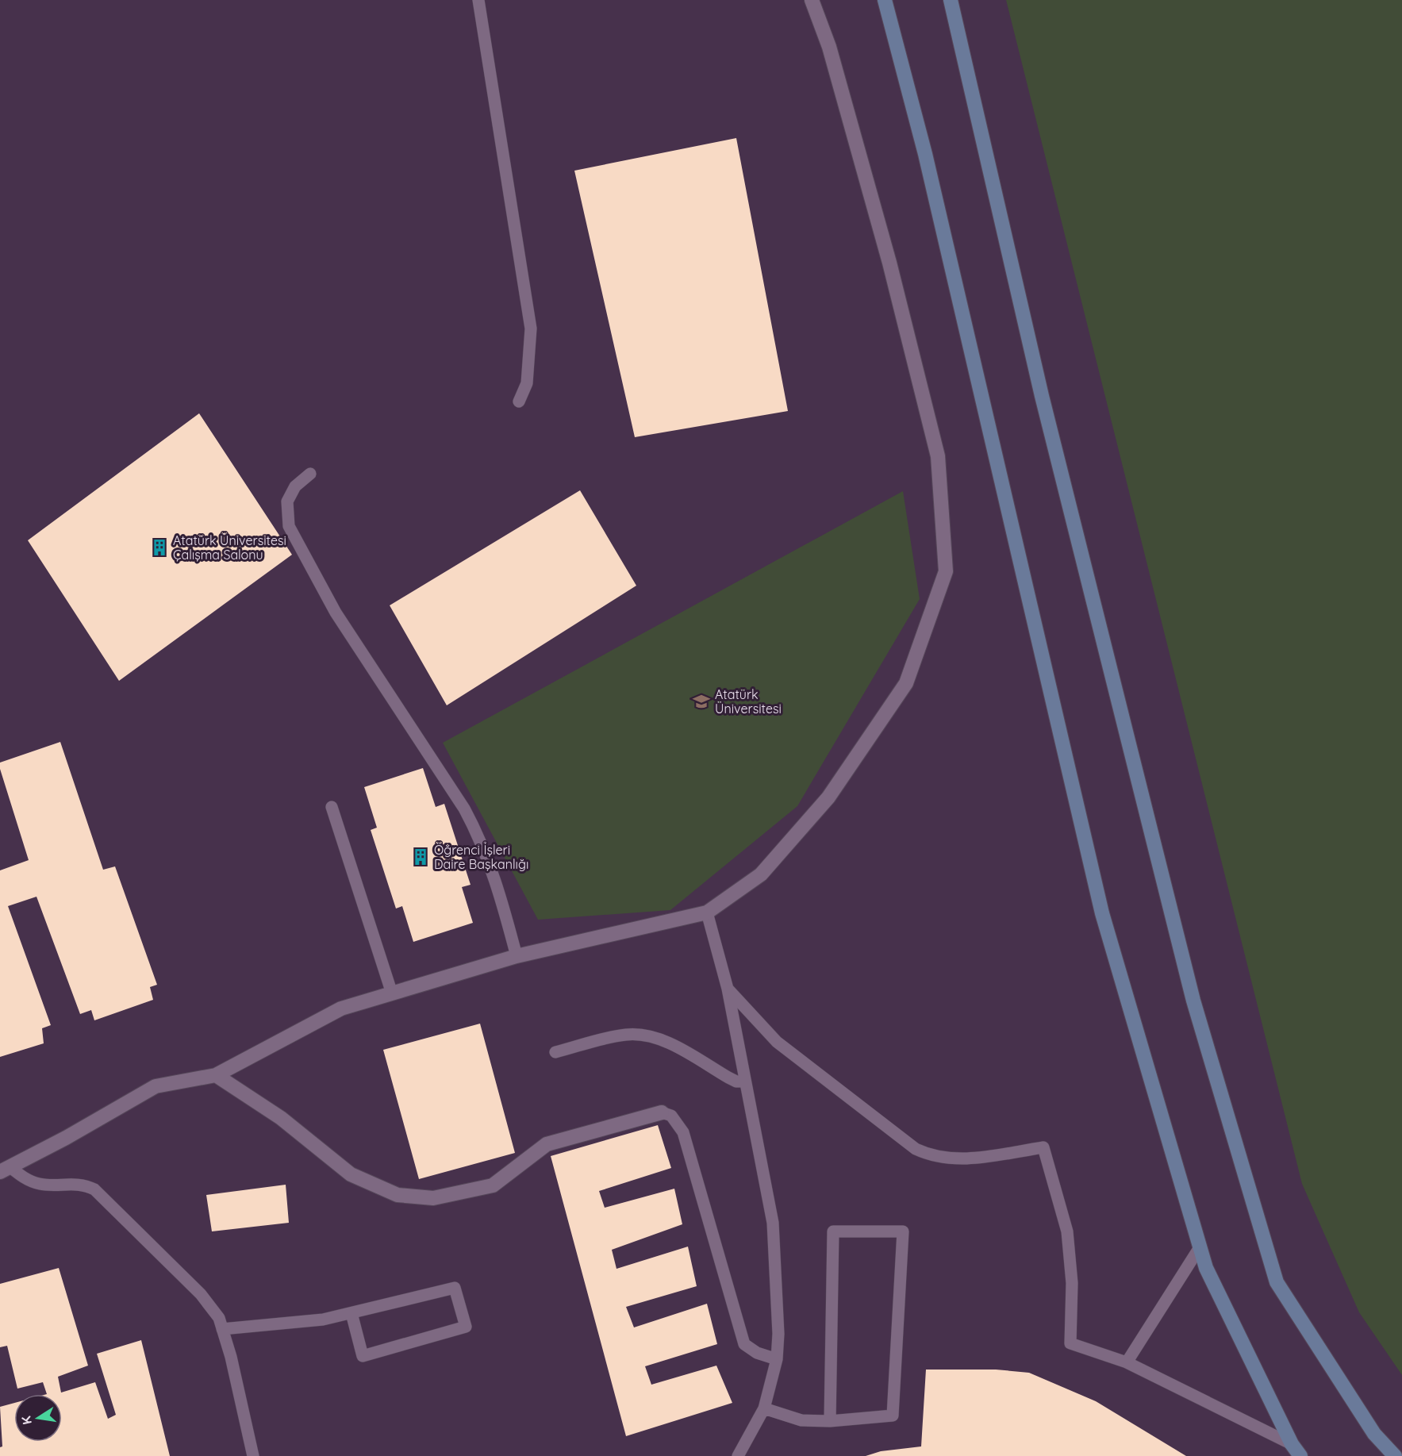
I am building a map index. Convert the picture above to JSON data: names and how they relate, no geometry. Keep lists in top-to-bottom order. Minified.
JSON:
{"places":{"building":["Atatürk Üniversitesi Çalışma Salonu","Öğrenci İşleri Daire Başkanlığı"],"school or university":["Atatürk Üniversitesi"]},"north":"left"}
